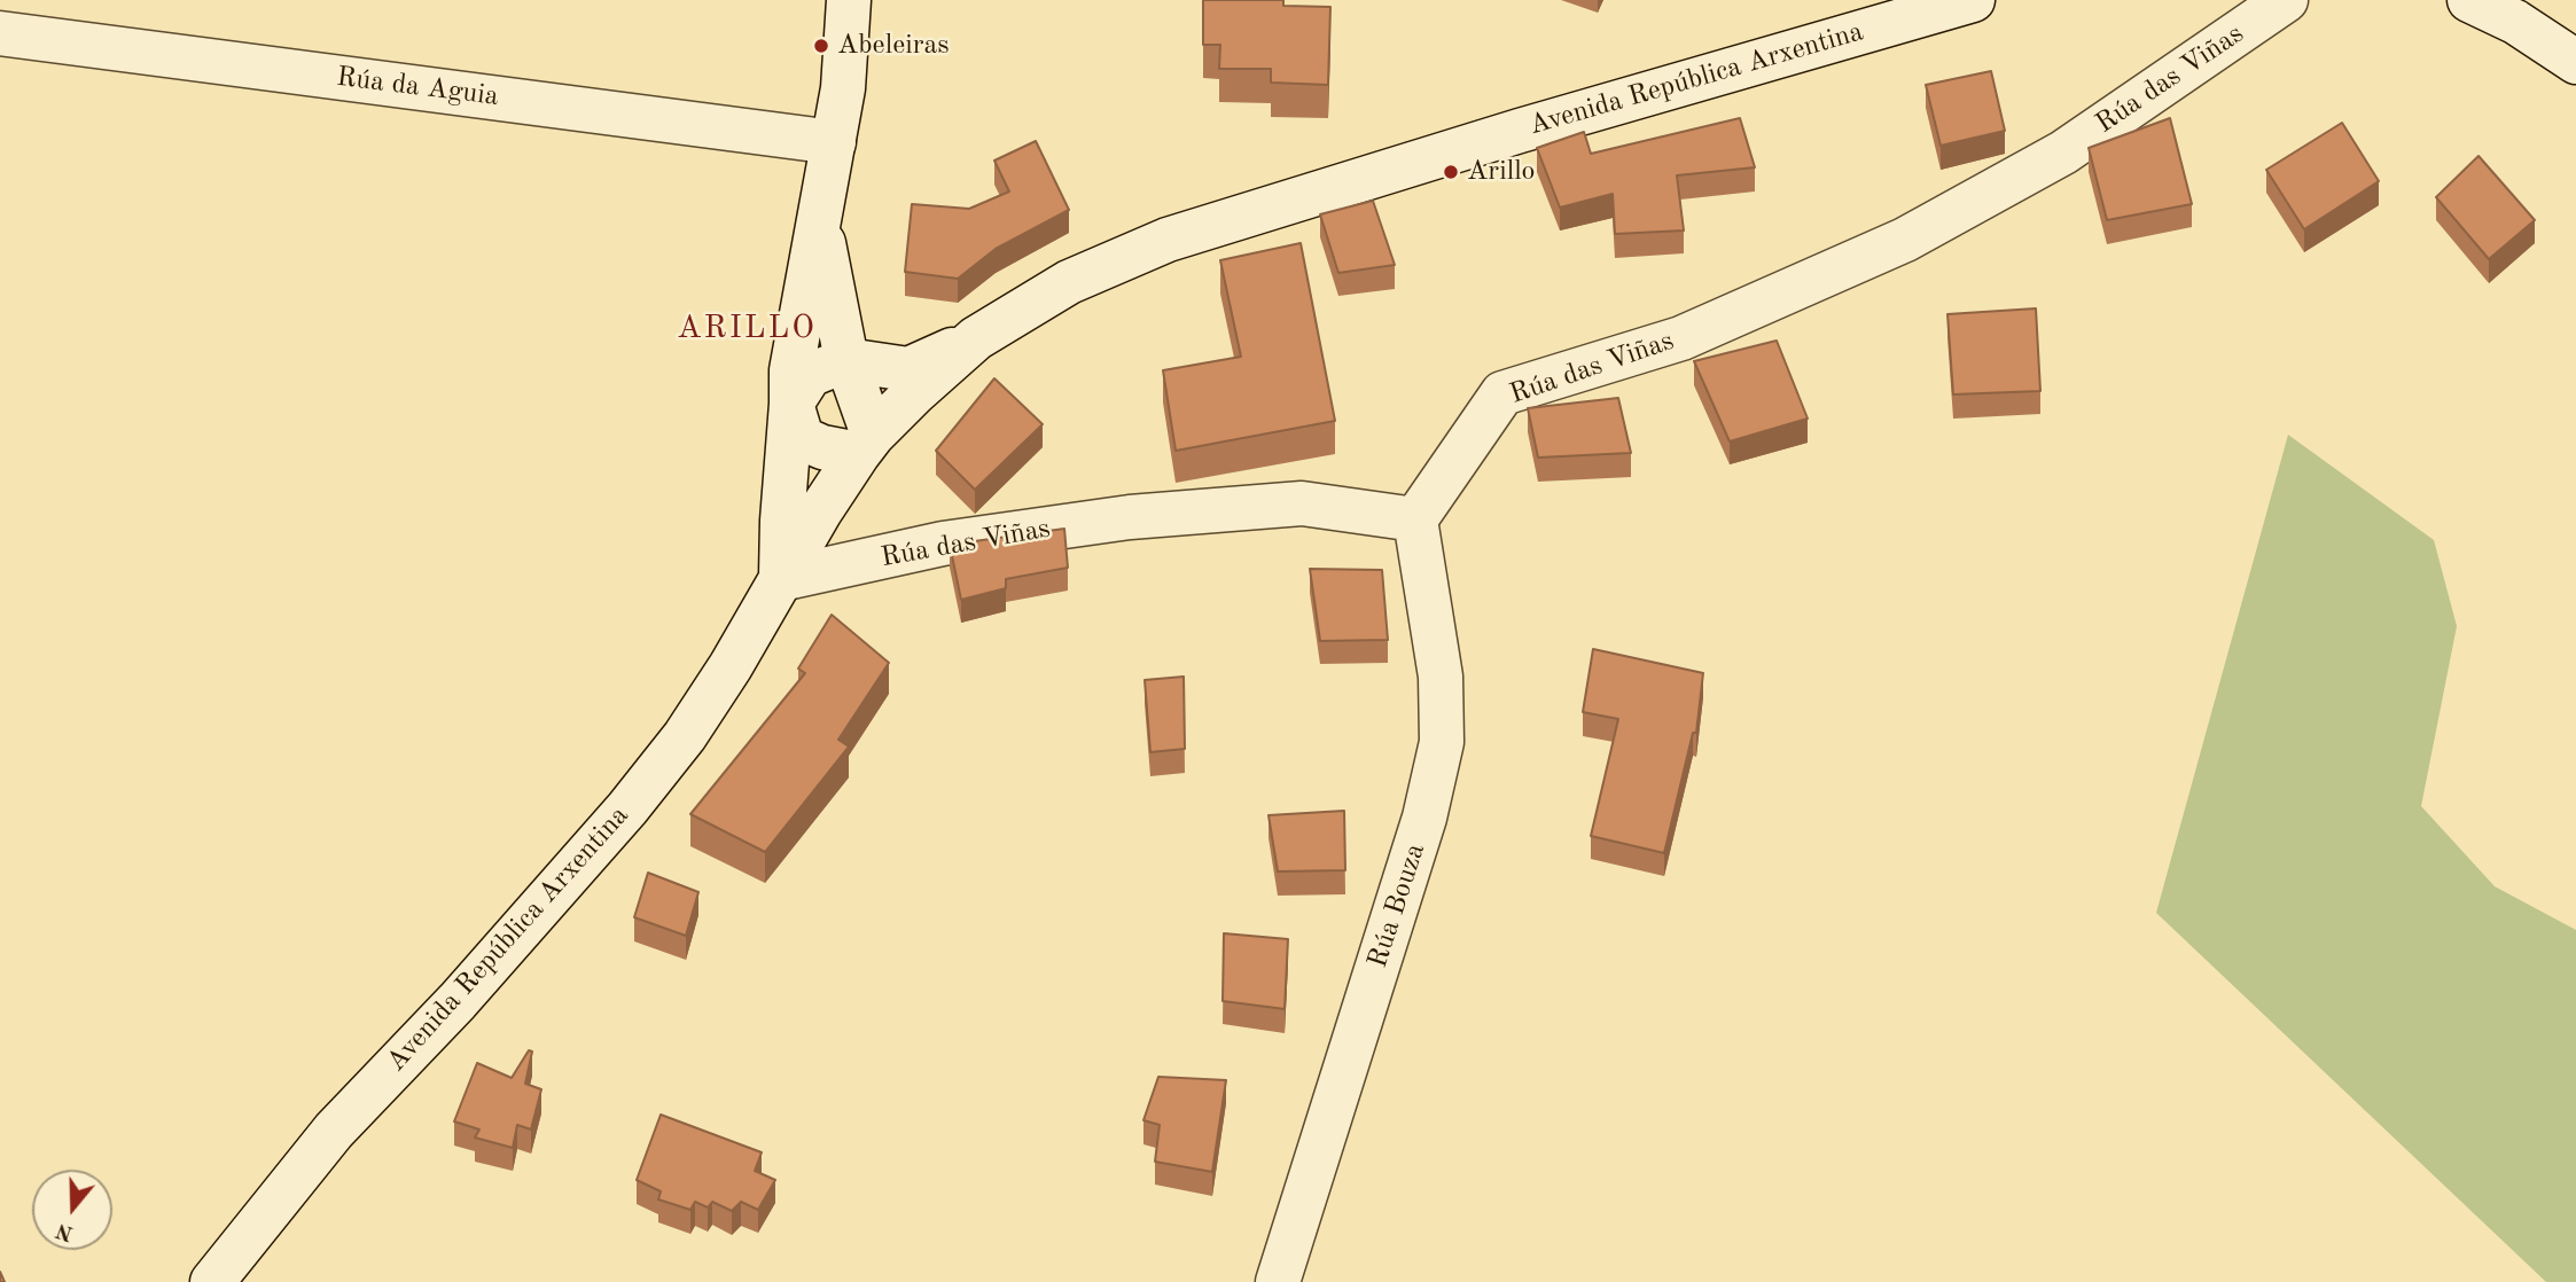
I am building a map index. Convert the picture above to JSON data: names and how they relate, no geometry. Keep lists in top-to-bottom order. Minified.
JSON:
{"streets":{"street":["Avenida República Arxentina","Rúa das Viñas","Rúa da Aguia","Rúa Bouza"]},"crossings":[["Avenida República Arxentina","Rúa das Viñas"],["Avenida República Arxentina","Rúa da Aguia"],["Rúa das Viñas","Rúa Bouza"]],"districts":["ARILLO"],"places":["Abeleiras","Arillo"],"north":"bottom"}
